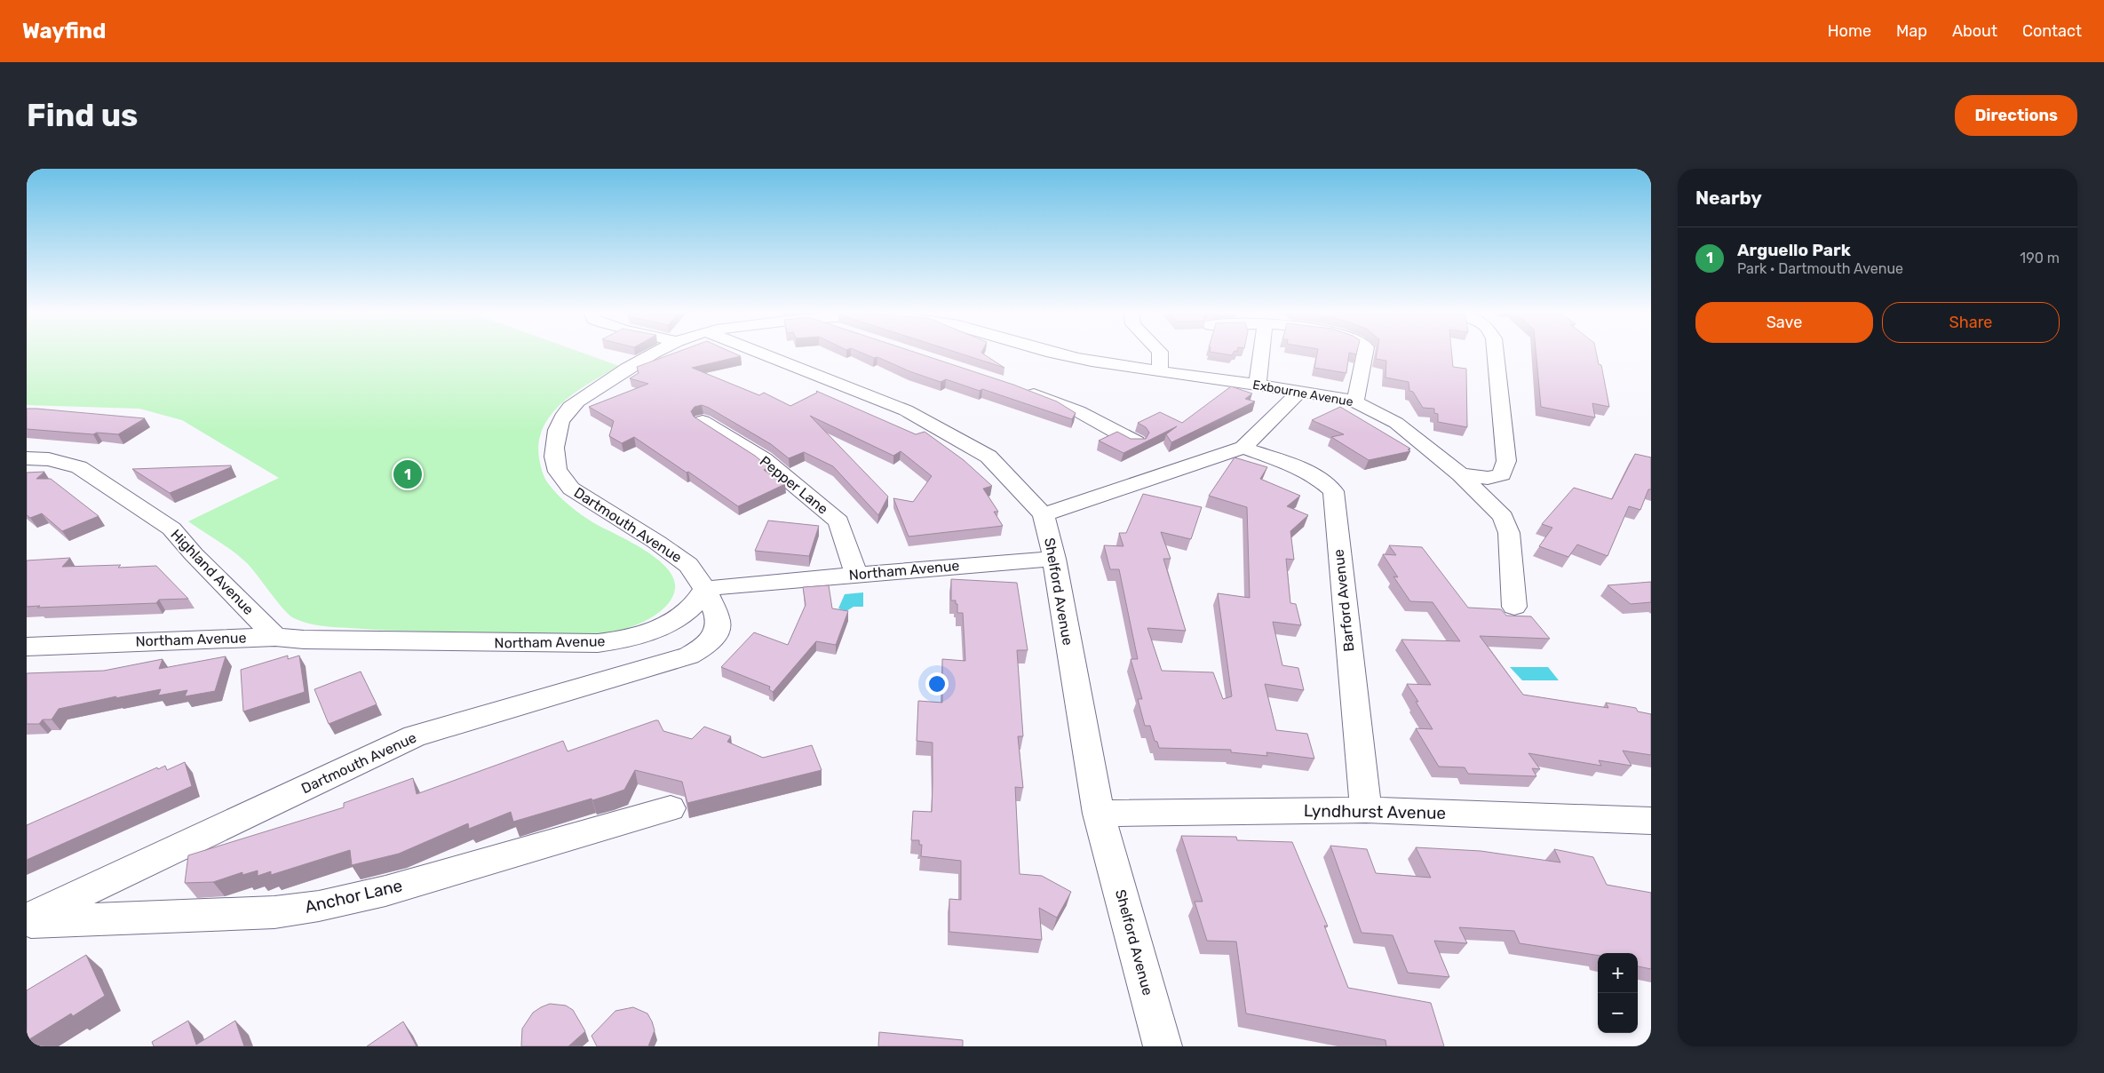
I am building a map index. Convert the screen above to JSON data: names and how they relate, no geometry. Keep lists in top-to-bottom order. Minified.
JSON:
{"streets":{"street":["Exbourne Avenue","Pepper Lane","Dartmouth Avenue","Northam Avenue","Highland Avenue","Shelford Avenue","Barford Avenue","Lyndhurst Avenue","Anchor Lane"]},"crossings":[["Exbourne Avenue","Dartmouth Avenue"],["Pepper Lane","Northam Avenue"],["Dartmouth Avenue","Northam Avenue"],["Dartmouth Avenue","Anchor Lane"],["Northam Avenue","Highland Avenue"],["Northam Avenue","Shelford Avenue"],["Shelford Avenue","Lyndhurst Avenue"],["Barford Avenue","Lyndhurst Avenue"]],"page":{"header":"Wayfind","nav":["Home","Map","About","Contact"],"buttons":["Directions",["Save","Share"]],"title":"Find us","heading":"Nearby","list":[{"mark":"1","name":"Arguello Park","note":"Park · Dartmouth Avenue","value":"190 m"}],"pins":"1","map_buttons":["+","−"]}}
